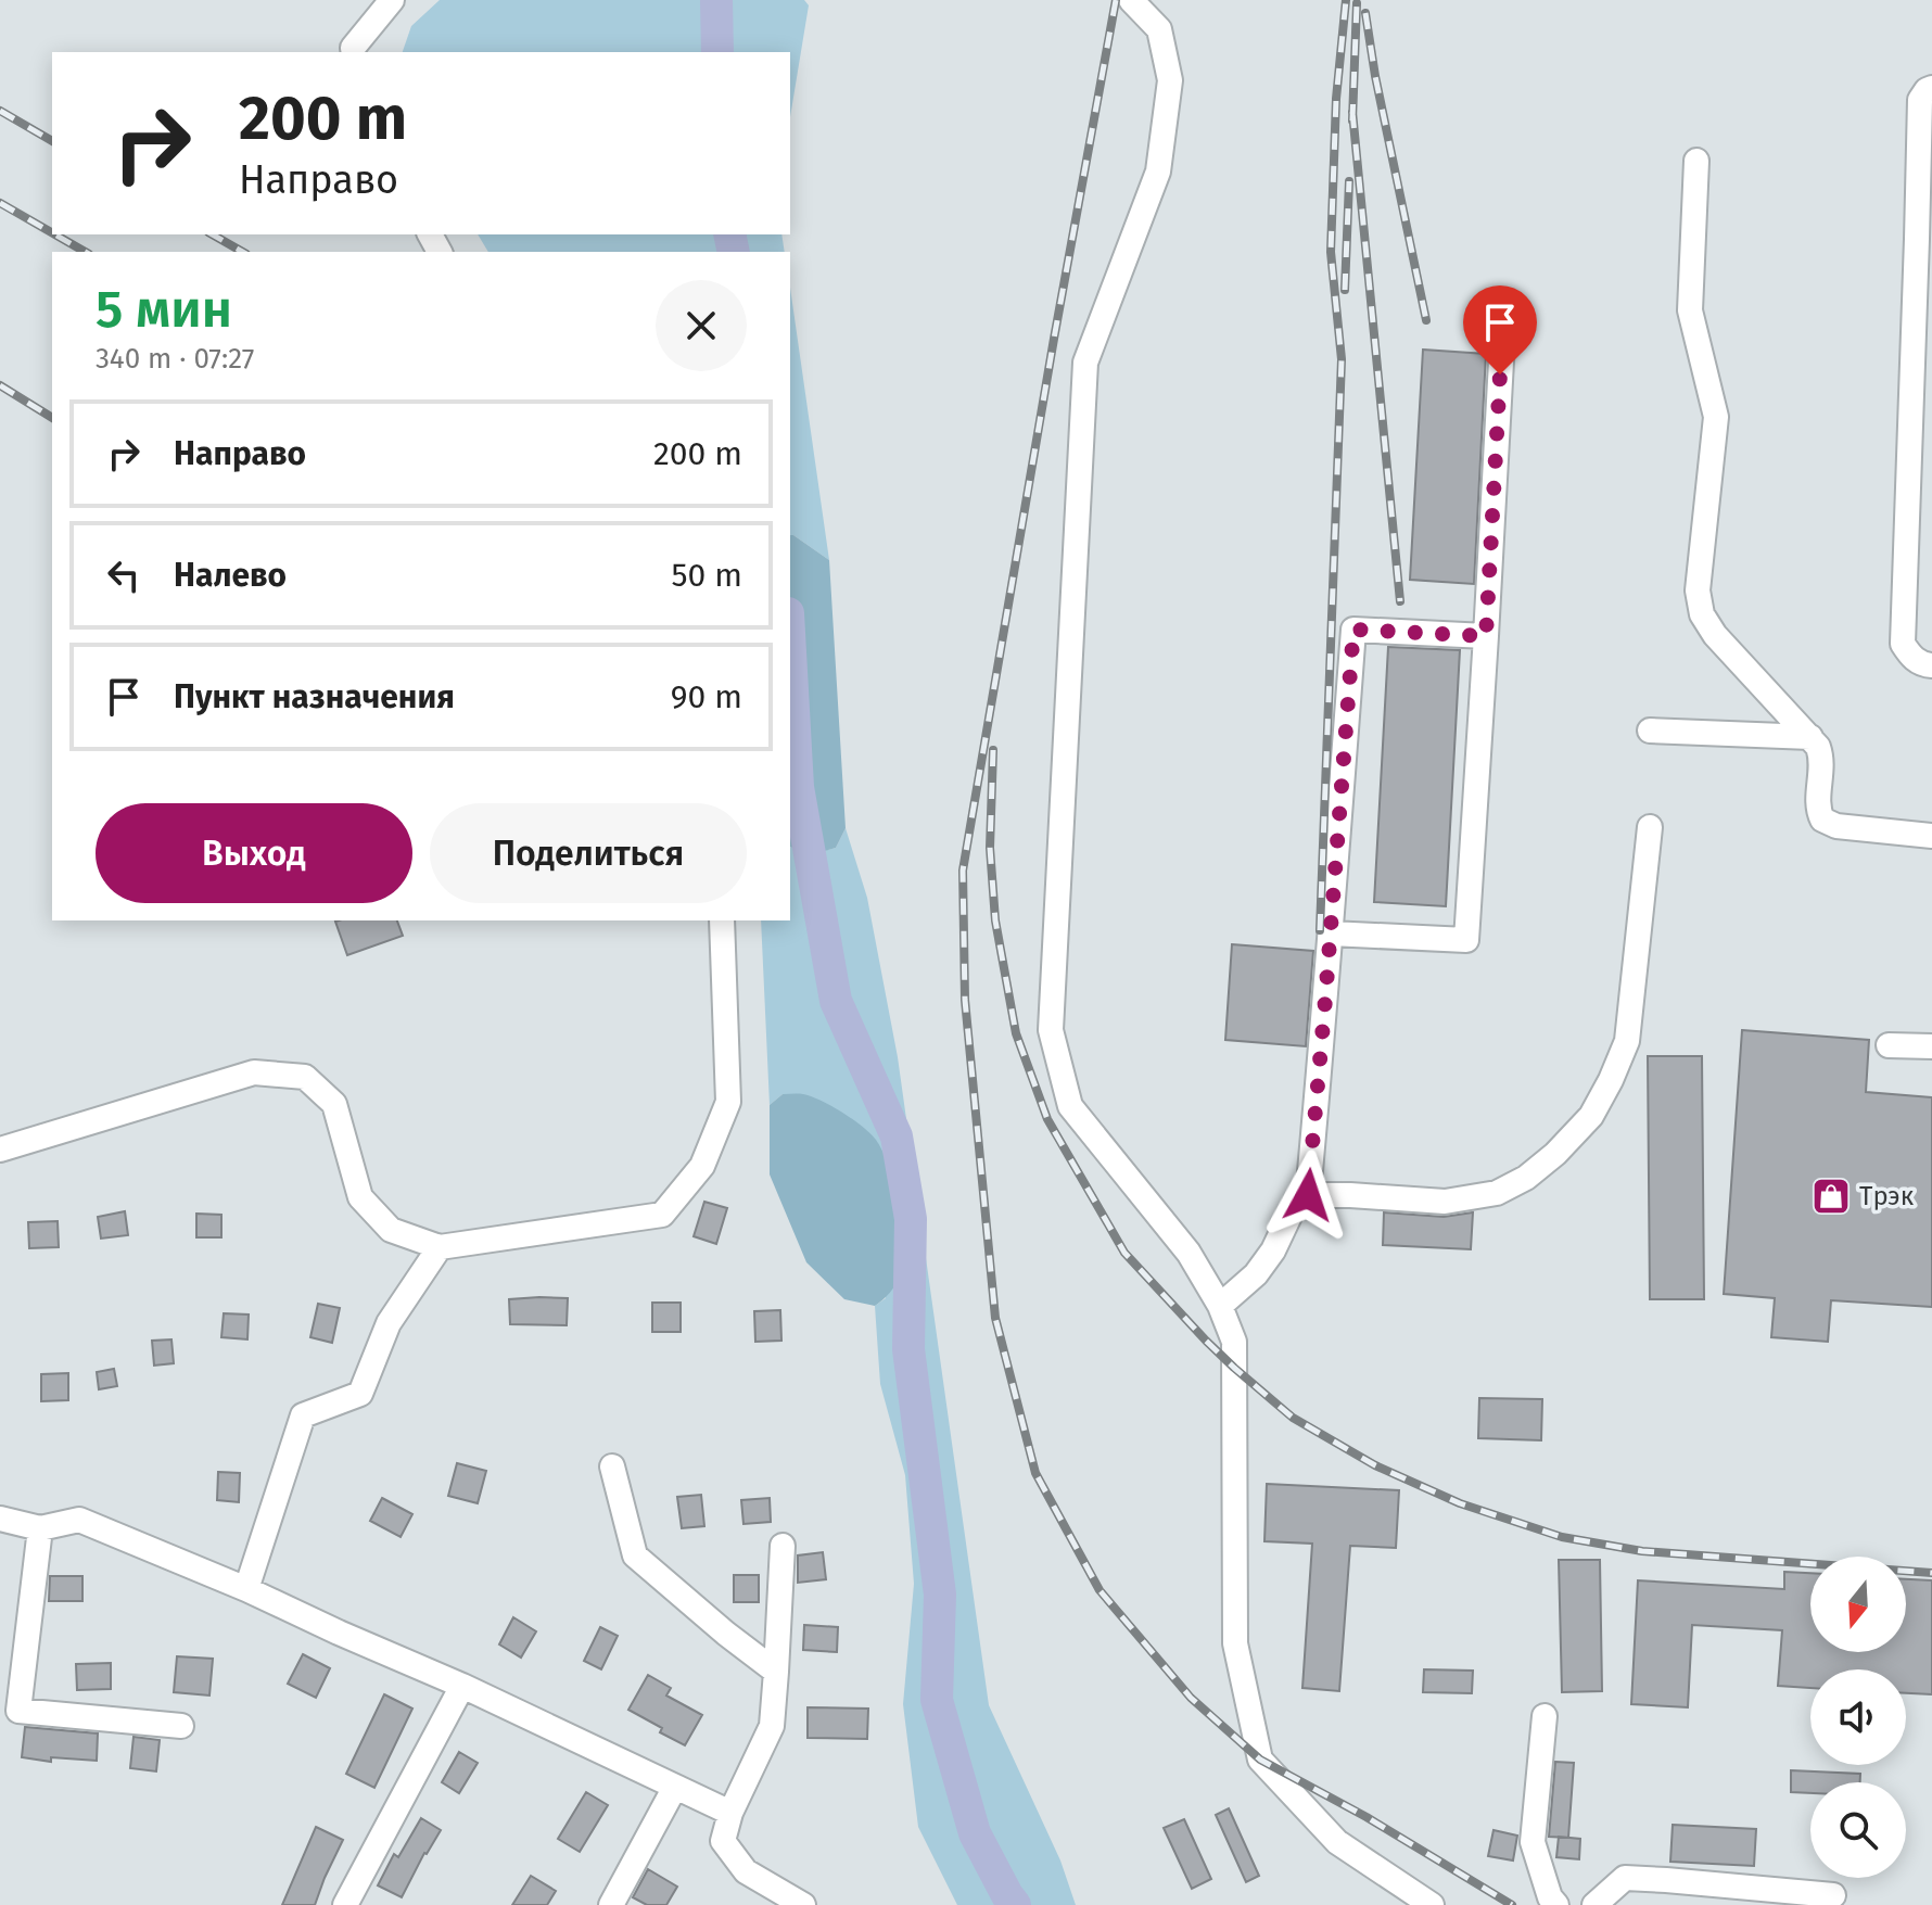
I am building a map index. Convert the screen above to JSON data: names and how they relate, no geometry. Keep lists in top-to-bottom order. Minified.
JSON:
{"places":{"shop":["Трэк"]},"north":"bottom","page":{"turn":["200 m","Направо"],"heading":["5 мин","340 m · 07:27"],"list":[{"name":"Направо","value":"200 m"},{"name":"Налево","value":"50 m"},{"name":"Пункт назначения","value":"90 m"}],"buttons":["Выход","Поделиться"]}}
